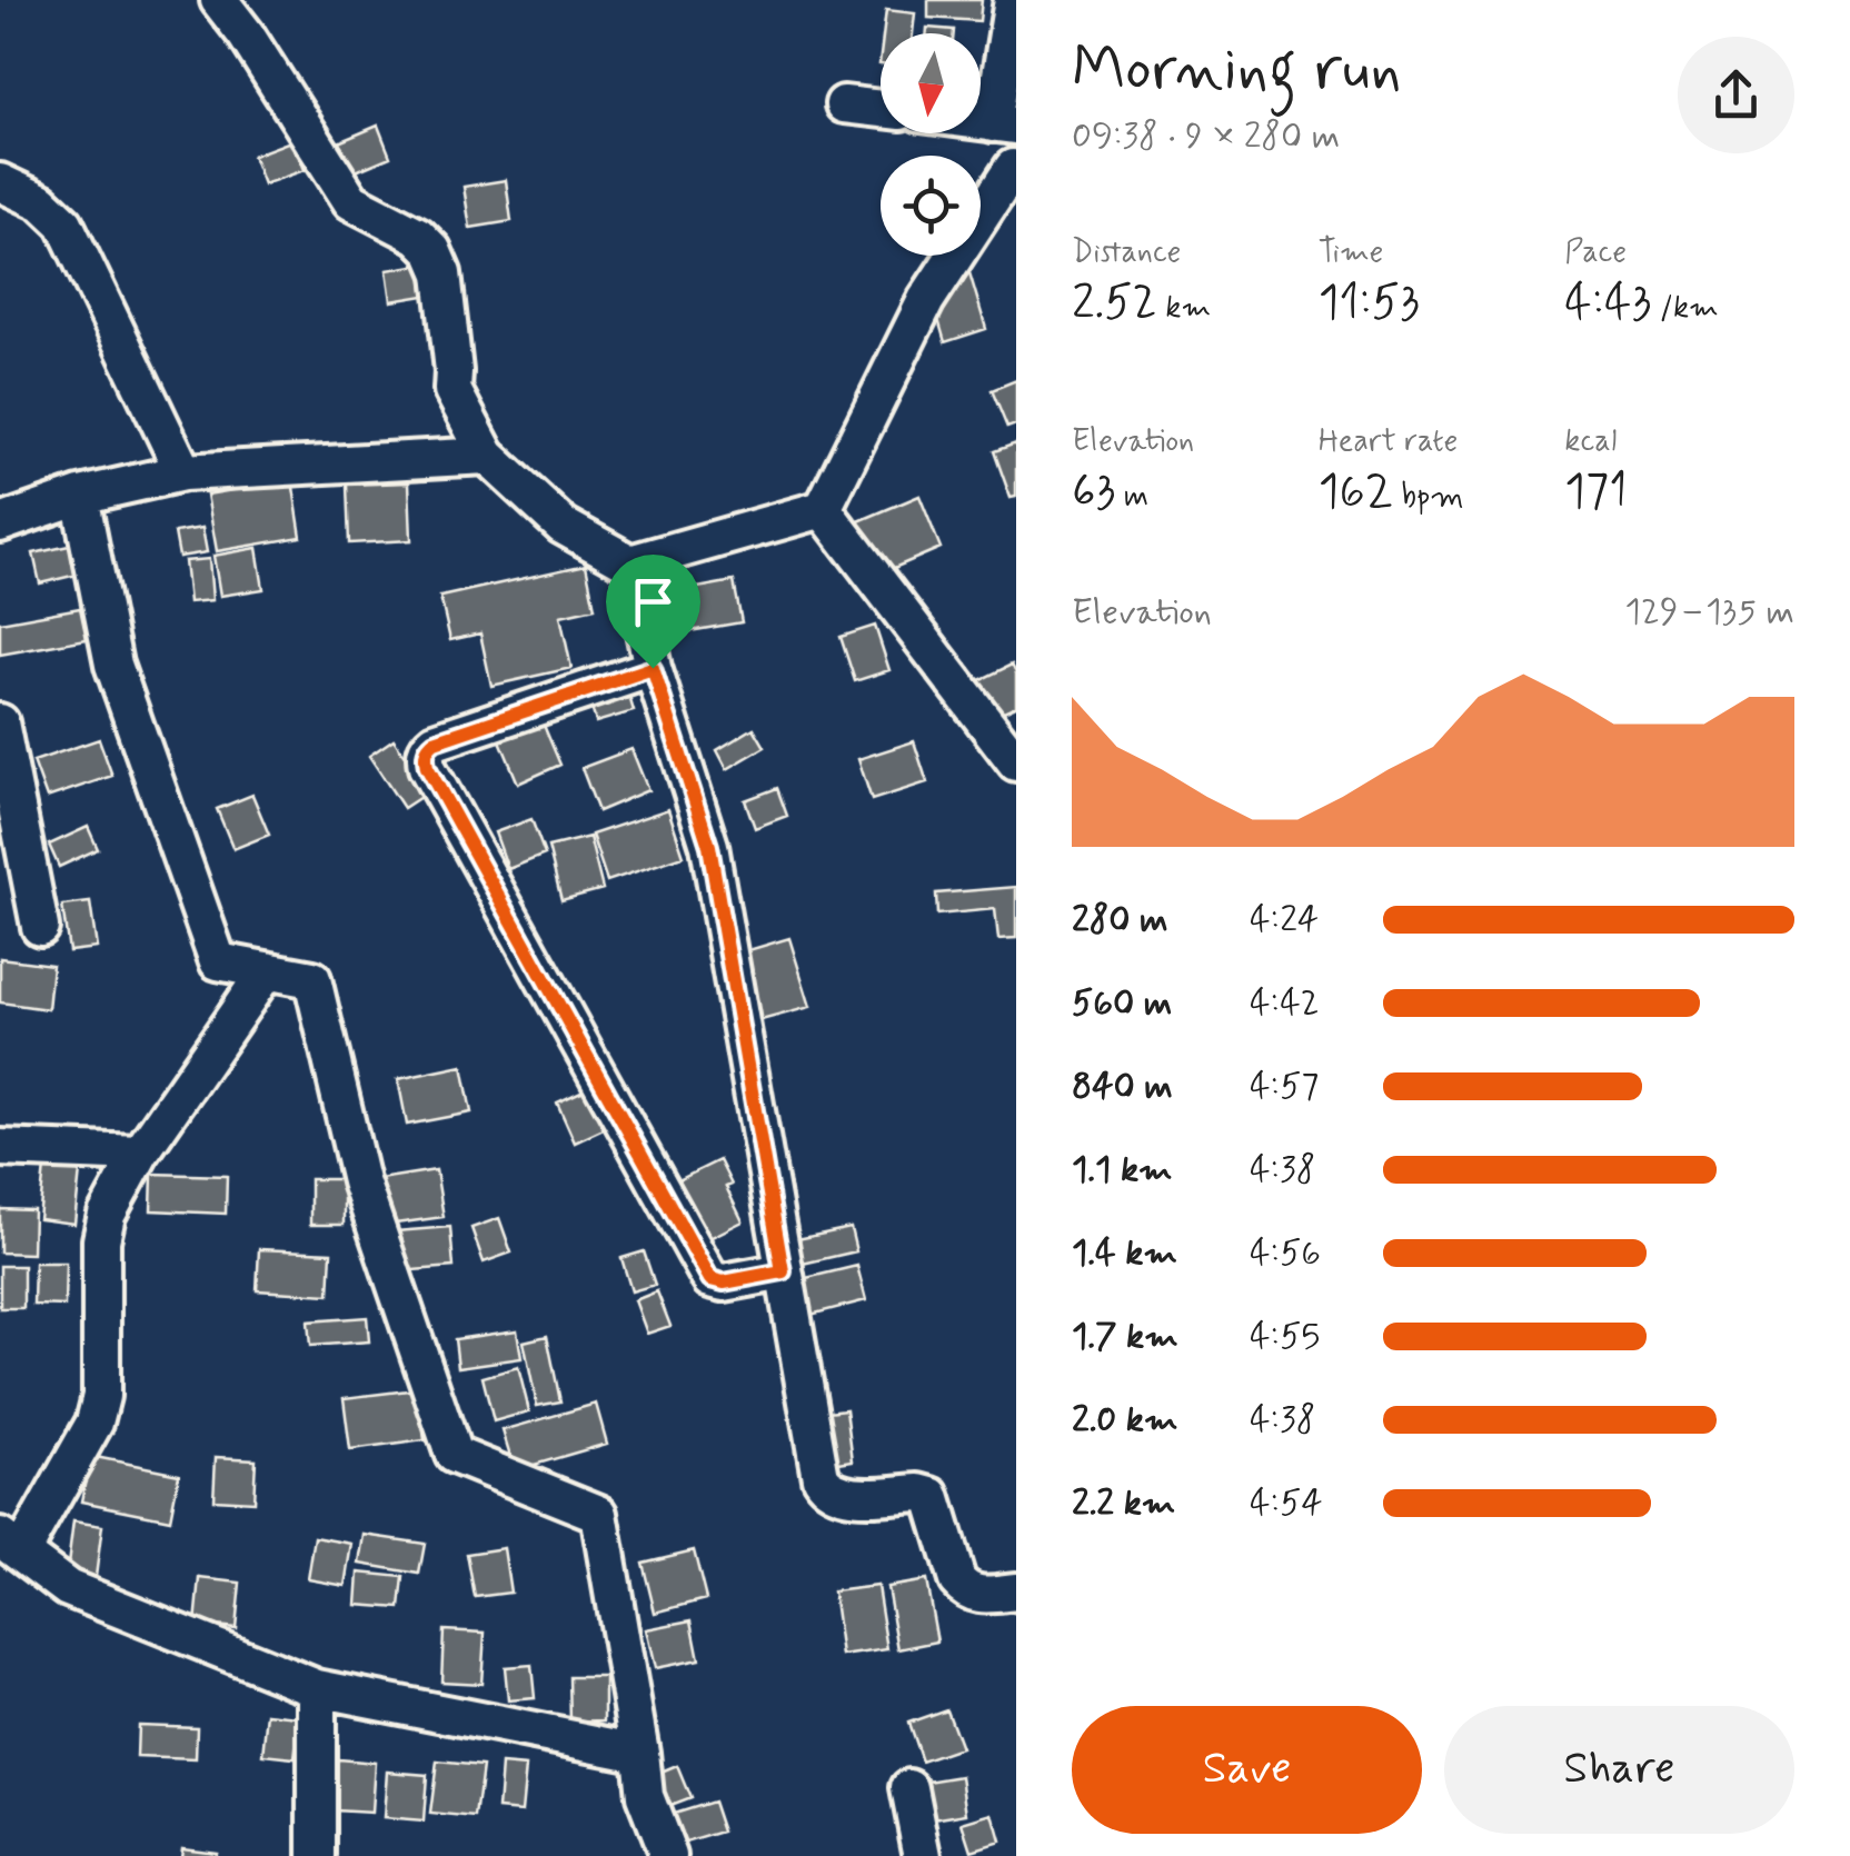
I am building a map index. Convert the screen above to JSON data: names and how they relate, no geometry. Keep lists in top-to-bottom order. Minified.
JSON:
{"north":"bottom","page":{"heading":["Morning run","09:38 · 9 × 280 m"],"stats":[["Distance","2.52 km"],["Time","11:53"],["Pace","4:43 /km"],["Elevation","63 m"],["Heart rate","162 bpm"],["kcal","171"]],"chart":["Elevation","129–135 m"],"list":[{"name":"280 m","note":"4:24"},{"name":"560 m","note":"4:42"},{"name":"840 m","note":"4:57"},{"name":"1.1 km","note":"4:38"},{"name":"1.4 km","note":"4:56"},{"name":"1.7 km","note":"4:55"},{"name":"2.0 km","note":"4:38"},{"name":"2.2 km","note":"4:54"}],"buttons":["Save","Share"]}}
